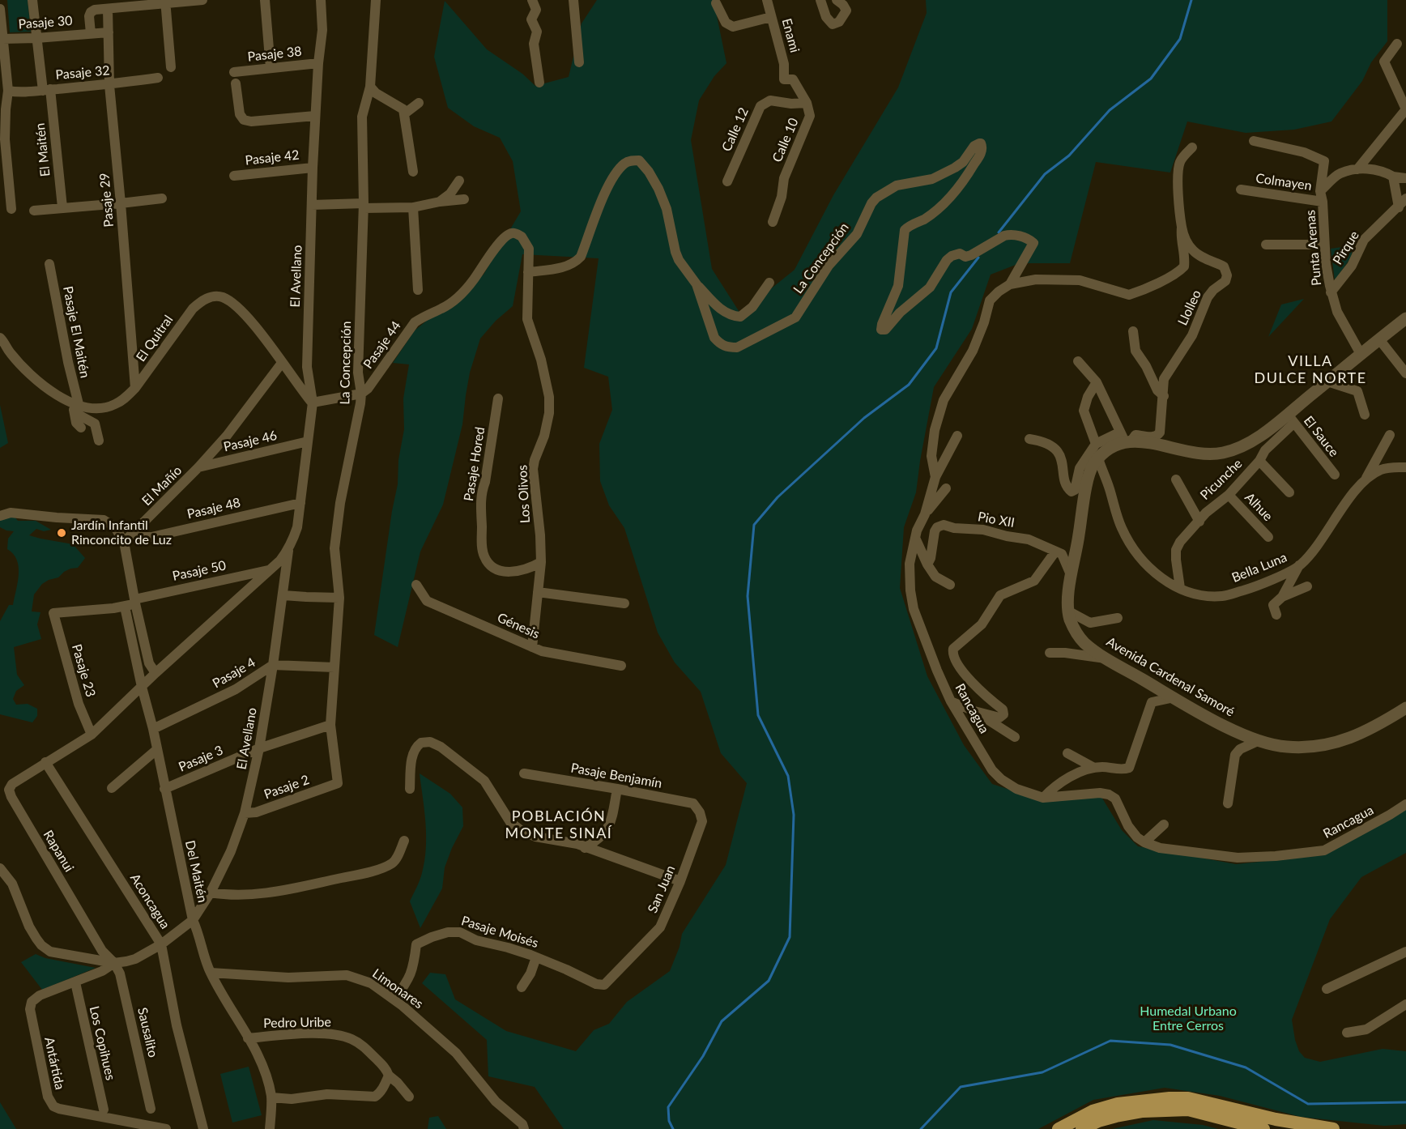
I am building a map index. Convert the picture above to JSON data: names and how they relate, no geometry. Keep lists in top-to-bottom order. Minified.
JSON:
{"streets":{"street":["Pasaje 30","Enami","Pasaje 38","Pasaje 32","Calle 12","Calle 10","El Maitén","Pasaje 42","Colmayen","Pasaje 29","Punta Arenas","Pirque","La Concepción","El Avellano","Llolleo","Pasaje El Maitén","El Quitral","Pasaje 44","El Sauce","Pasaje 46","Pasaje Hored","Picunche","El Mañío","Los Olivos","Alhue","Pasaje 48","Pio XII","Bella Luna","Pasaje 50","Génesis","Pasaje 23","Pasaje 4","Avenida Cardenal Samoré","Rancagua","Pasaje 3","Pasaje Benjamín","Pasaje 2","Rapanui","Del Maitén","San Juan","Aconcagua","Pasaje Moisés","Limonares","Pedro Uribe","Sausalito","Los Copihues","Antártida"]},"crossings":[["Pasaje 30","El Maitén"],["Pasaje 30","Pasaje 29"],["Enami","Calle 10"],["Pasaje 38","El Avellano"],["Pasaje 32","El Maitén"],["Pasaje 32","Pasaje 29"],["Calle 12","Calle 10"],["Pasaje 42","El Avellano"],["Colmayen","Punta Arenas"],["Pasaje 29","El Quitral"],["Punta Arenas","Pirque"],["La Concepción","Pasaje 44"],["La Concepción","Los Olivos"],["La Concepción","Pasaje 4"],["La Concepción","Rancagua"],["La Concepción","Pasaje 3"],["La Concepción","Pasaje 2"],["El Avellano","El Quitral"],["El Avellano","Pasaje 46"],["El Avellano","Pasaje 48"],["El Avellano","Pasaje 50"],["El Avellano","Pasaje 23"],["El Avellano","Pasaje 4"],["El Avellano","Pasaje 3"],["El Avellano","Pasaje 2"],["El Avellano","Rapanui"],["El Avellano","Del Maitén"],["El Avellano","Aconcagua"],["El Avellano","Sausalito"],["El Avellano","Antártida"],["Llolleo","Rancagua"],["Pasaje El Maitén","El Quitral"],["El Quitral","El Mañío"],["Pasaje 44","Los Olivos"],["El Sauce","Picunche"],["Pasaje 46","El Mañío"],["Pasaje Hored","Los Olivos"],["Picunche","Alhue"],["El Mañío","Pasaje 48"],["El Mañío","Del Maitén"],["Los Olivos","Génesis"],["Pio XII","Avenida Cardenal Samoré"],["Bella Luna","Avenida Cardenal Samoré"],["Pasaje 50","Pasaje 23"],["Pasaje 50","Del Maitén"],["Pasaje 23","Rapanui"],["Pasaje 4","Del Maitén"],["Pasaje 3","Del Maitén"],["Pasaje Benjamín","San Juan"],["Rapanui","Aconcagua"],["Rapanui","Sausalito"],["Rapanui","Antártida"],["Del Maitén","Limonares"],["Del Maitén","Pedro Uribe"],["San Juan","Pasaje Moisés"],["Pasaje Moisés","Limonares"],["Sausalito","Antártida"],["Los Copihues","Antártida"]],"districts":["VILLA DULCE NORTE","POBLACIÓN MONTE SINAÍ"],"parks":["Humedal Urbano Entre Cerros"],"places":["Jardín Infantil Rinconcito de Luz"]}
